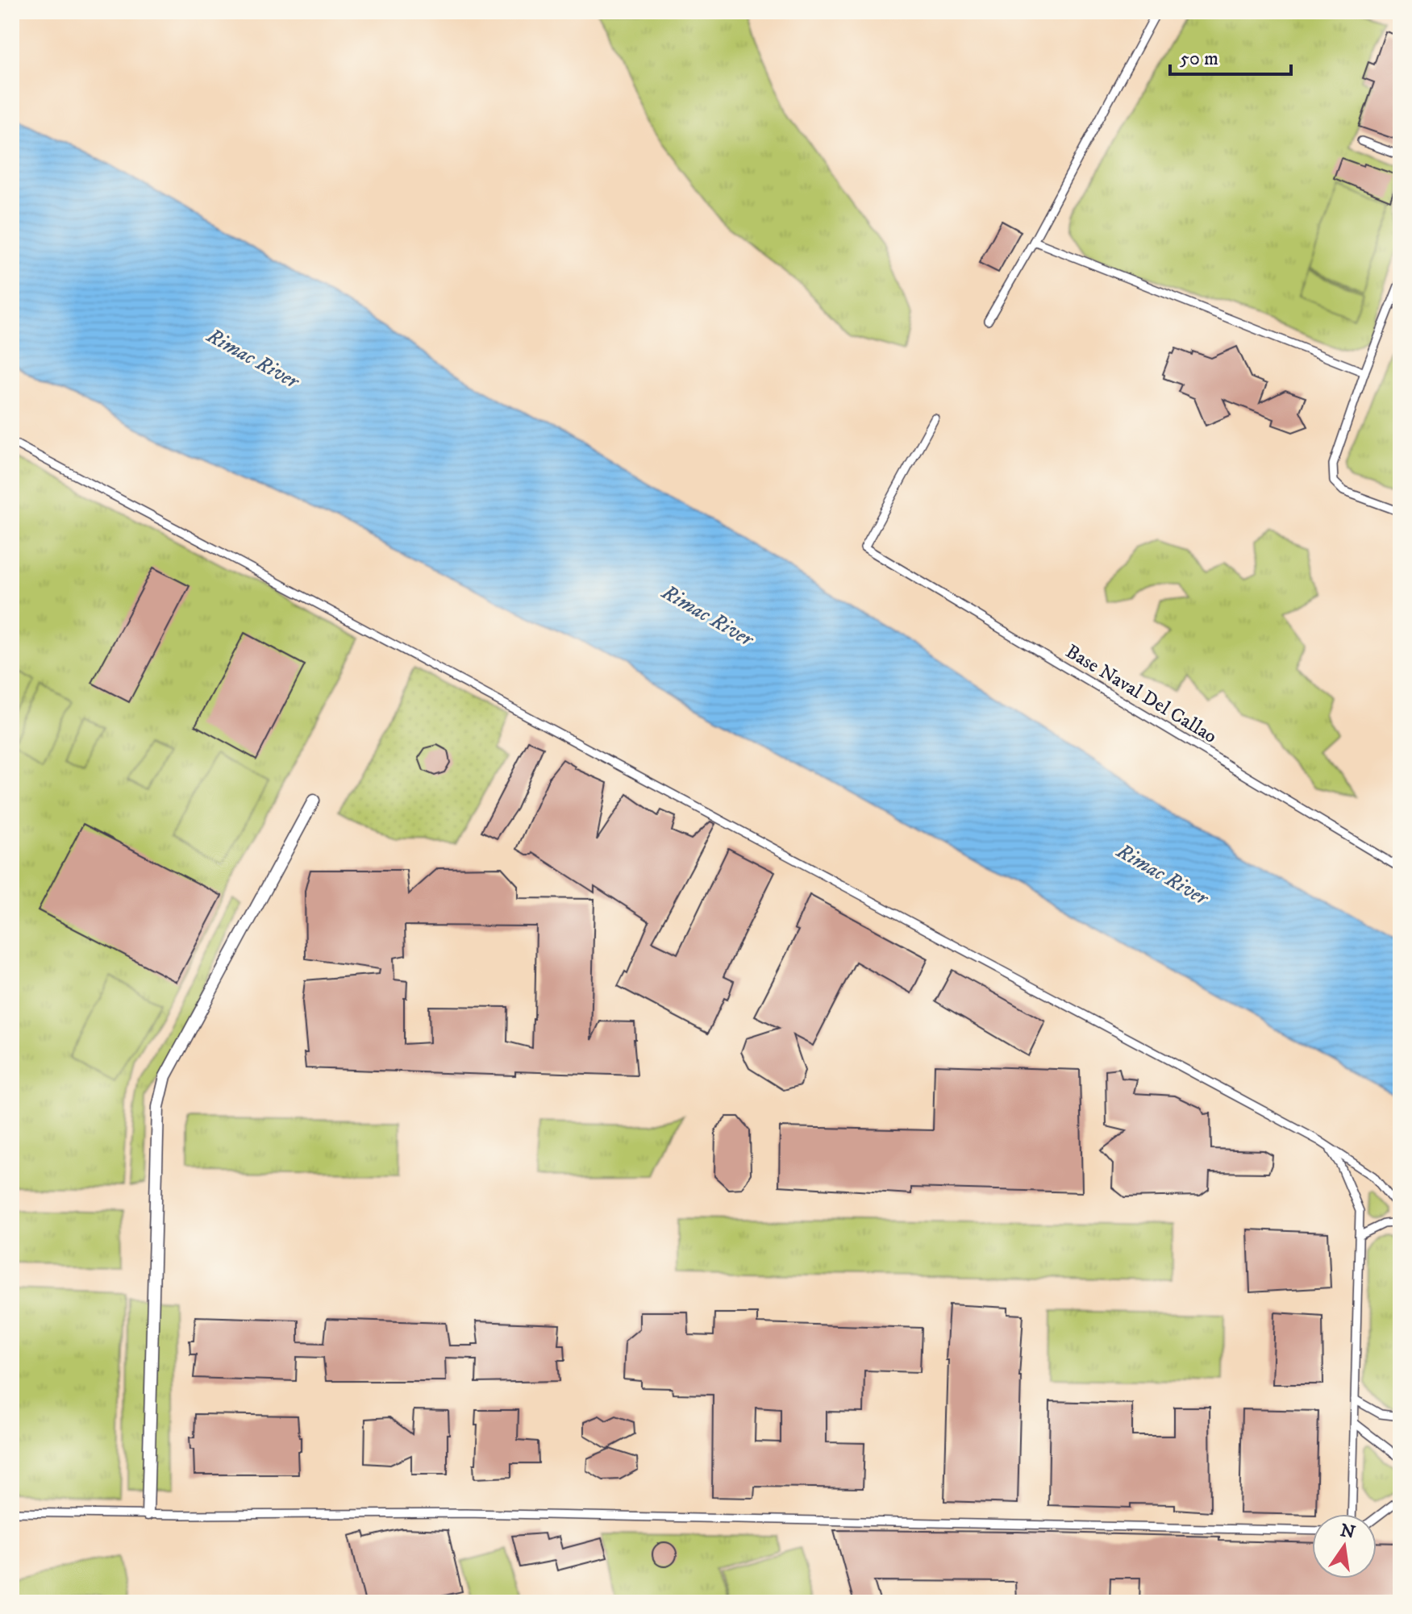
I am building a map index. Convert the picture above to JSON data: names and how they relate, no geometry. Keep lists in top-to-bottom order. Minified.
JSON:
{"streets":{"lane":["Base Naval Del Callao"]},"water":["Rimac River"],"scale_bar":"50 m","north":"top"}
